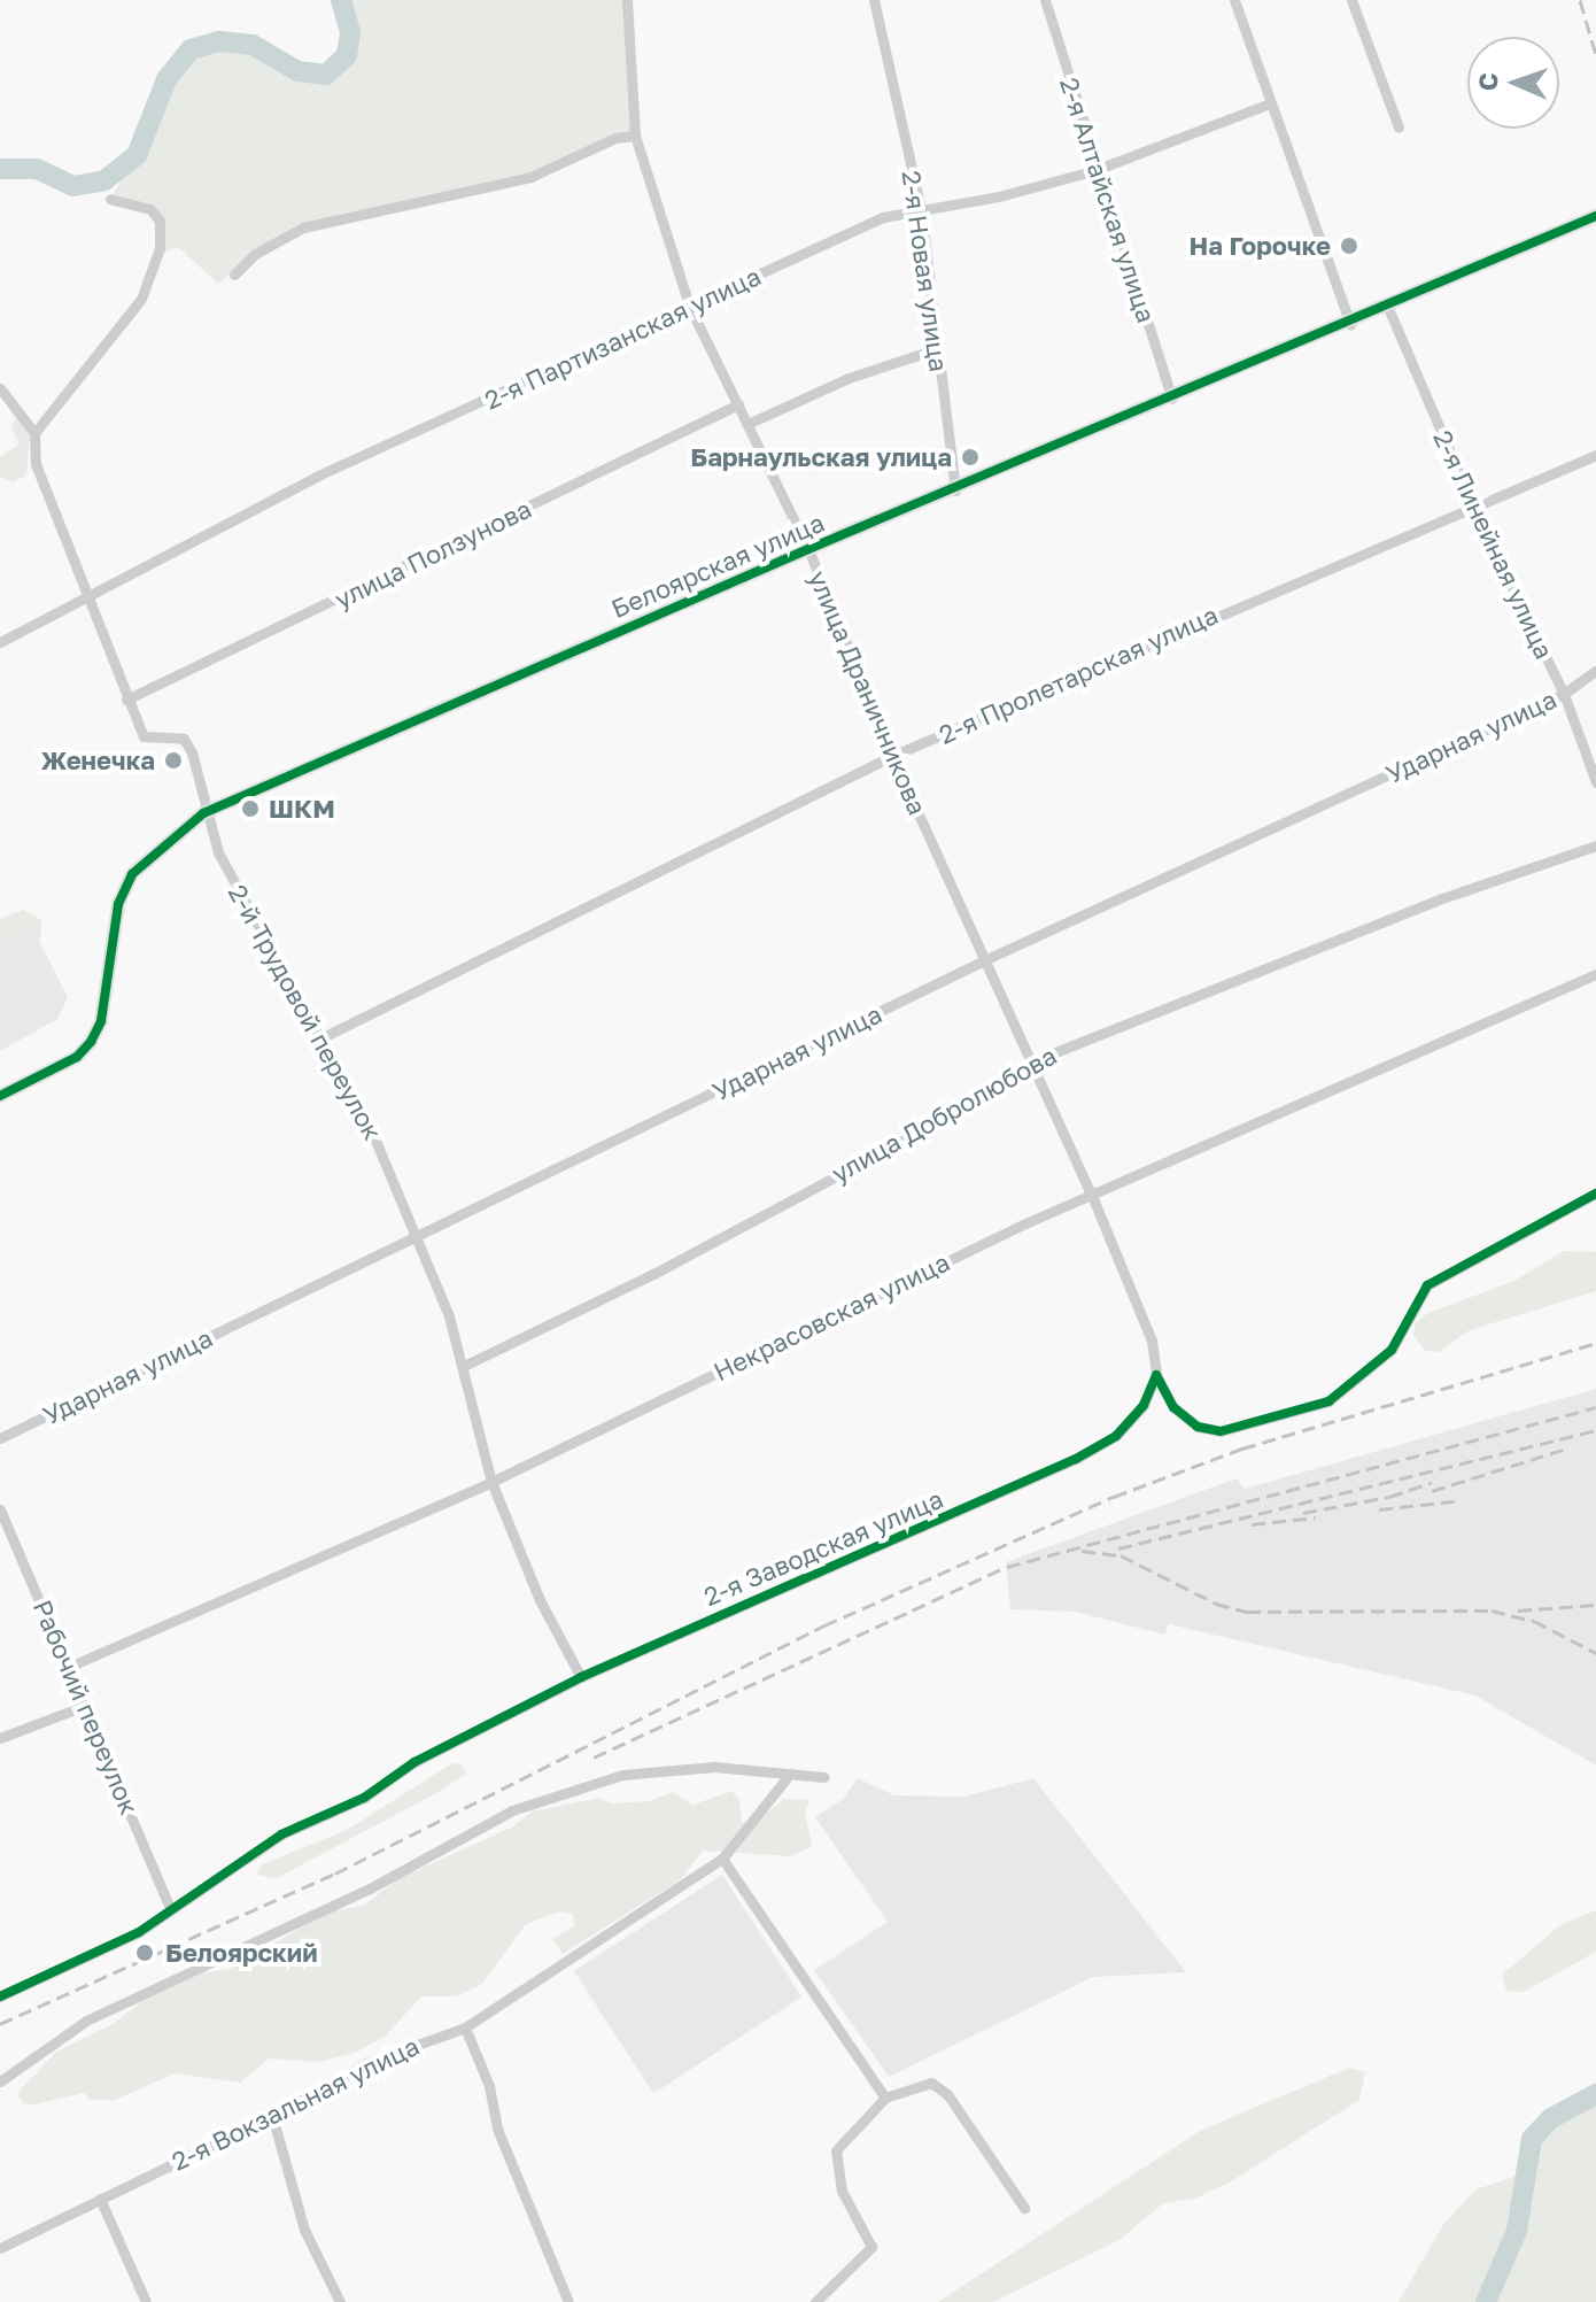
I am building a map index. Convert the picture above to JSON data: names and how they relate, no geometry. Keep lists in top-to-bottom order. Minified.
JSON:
{"streets":{"street":["2-я Алтайская улица","2-я Новая улица","2-я Партизанская улица","2-я Линейная улица","улица Ползунова","Белоярская улица","2-я Пролетарская улица","улица Драничникова","Ударная улица","2-й Трудовой переулок","улица Добролюбова","Некрасовская улица","2-я Заводская улица","Рабочий переулок","2-я Вокзальная улица"]},"crossings":[["2-я Алтайская улица","2-я Партизанская улица"],["2-я Алтайская улица","Белоярская улица"],["2-я Новая улица","2-я Партизанская улица"],["2-я Новая улица","Белоярская улица"],["2-я Партизанская улица","улица Драничникова"],["2-я Партизанская улица","2-й Трудовой переулок"],["2-я Линейная улица","Белоярская улица"],["2-я Линейная улица","2-я Пролетарская улица"],["2-я Линейная улица","Ударная улица"],["улица Ползунова","улица Драничникова"],["улица Ползунова","2-й Трудовой переулок"],["Белоярская улица","улица Драничникова"],["Белоярская улица","2-й Трудовой переулок"],["2-я Пролетарская улица","улица Драничникова"],["2-я Пролетарская улица","2-й Трудовой переулок"],["улица Драничникова","Ударная улица"],["улица Драничникова","улица Добролюбова"],["улица Драничникова","Некрасовская улица"],["улица Драничникова","2-я Заводская улица"],["Ударная улица","2-й Трудовой переулок"],["2-й Трудовой переулок","улица Добролюбова"],["2-й Трудовой переулок","Некрасовская улица"],["2-й Трудовой переулок","2-я Заводская улица"],["Некрасовская улица","Рабочий переулок"],["2-я Заводская улица","Рабочий переулок"]],"places":["На Горочке","Барнаульская улица","Женечка","ШКМ","Белоярский"],"north":"left"}
